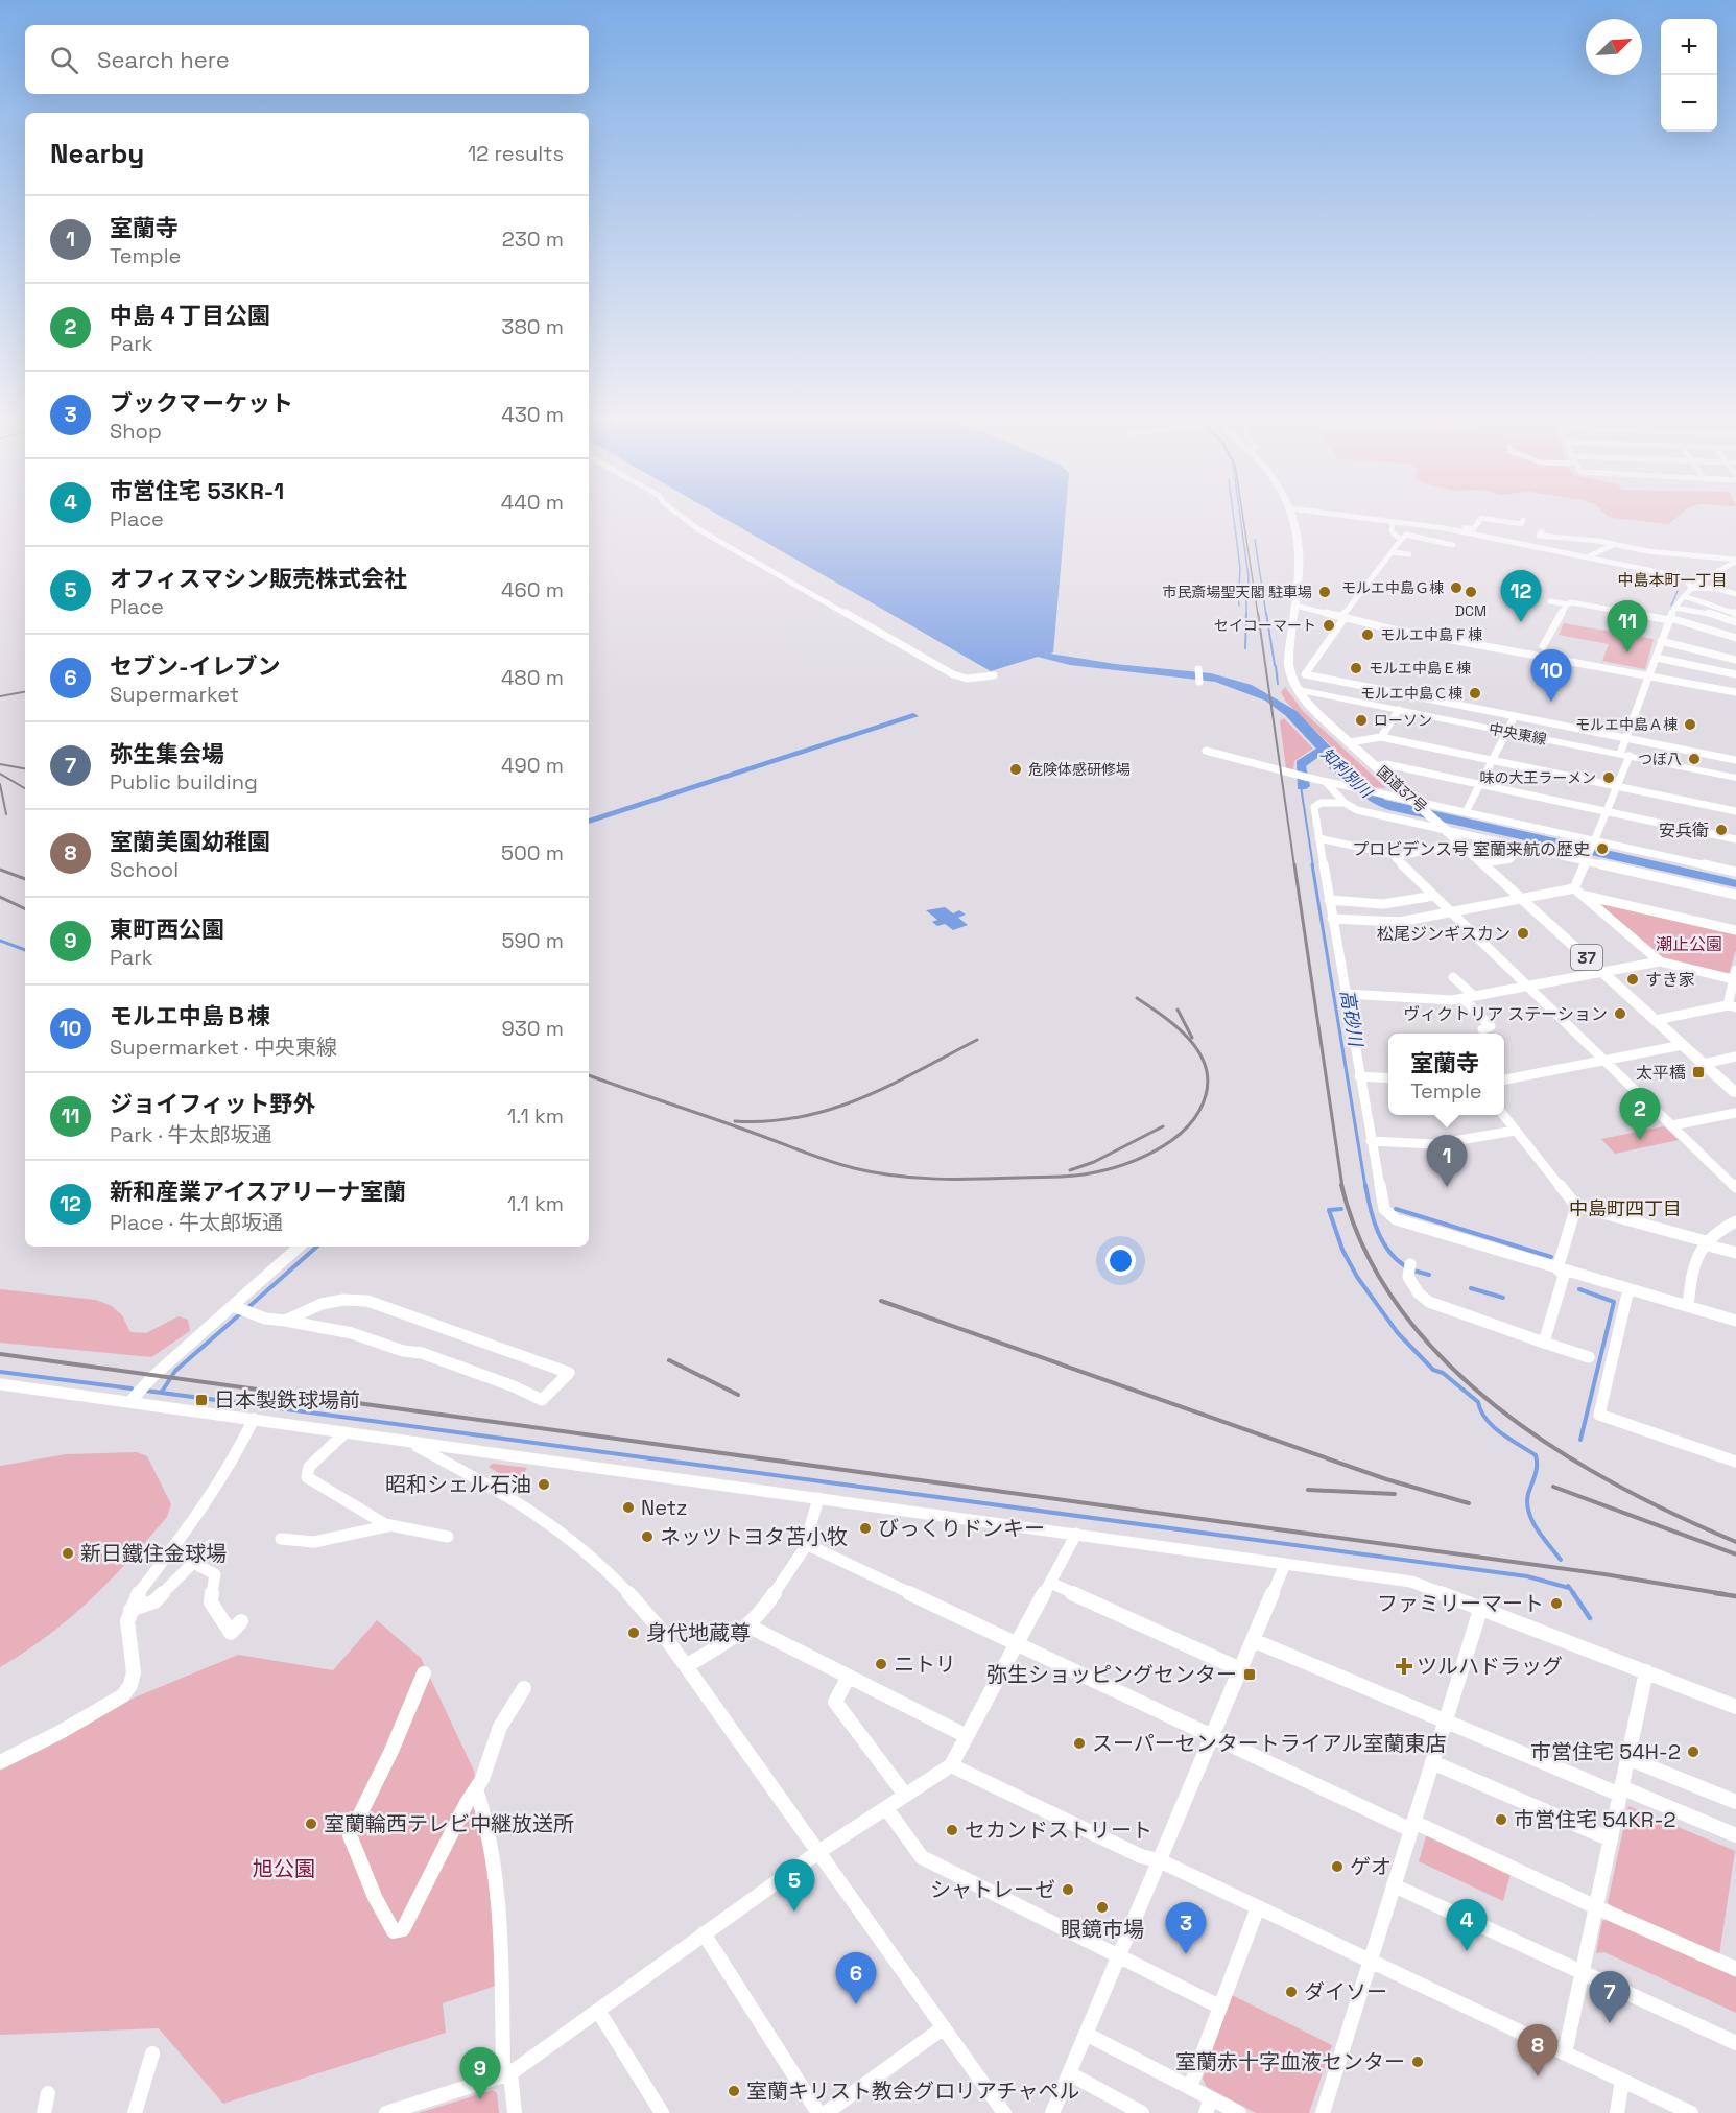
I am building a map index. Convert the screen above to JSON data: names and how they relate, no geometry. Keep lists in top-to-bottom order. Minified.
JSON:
{"streets":{"highway":["国道37号","37"],"main road":["中央東線"]},"crossings":[["中央東線","国道37号"]],"districts":["中島本町一丁目","中島町四丁目"],"water":["知利別川","高砂川"],"parks":["潮止公園","旭公園"],"places":{"other":["モルエ中島Ｇ棟","市民斎場聖天閣 駐車場","DCM","セイコーマート","モルエ中島Ｆ棟","モルエ中島Ｅ棟","モルエ中島Ｃ棟","ローソン","モルエ中島Ａ棟","つぼ八","危険体感研修場","味の大王ラーメン","安兵衛","プロビデンス号 室蘭来航の歴史","松尾ジンギスカン","すき家","ヴィクトリア ステーション","昭和シェル石油","Netz","びっくりドンキー","ネッツトヨタ苫小牧","新日鐵住金球場","ファミリーマート","身代地蔵尊","ニトリ","スーパーセンタートライアル室蘭東店","市営住宅 54H-2","市営住宅 54KR-2","室蘭輪西テレビ中継放送所","セカンドストリート","ゲオ","シャトレーゼ","眼鏡市場","ダイソー","室蘭赤十字血液センター","室蘭キリスト教会グロリアチャペル"],"transit":["太平橋","日本製鉄球場前","弥生ショッピングセンター"],"health":["ツルハドラッグ"]},"north":"top right","page":{"map_buttons":["+","−"],"search":"Search here","heading":["Nearby","12 results"],"list":[{"mark":"1","name":"室蘭寺","note":"Temple","value":"230 m"},{"mark":"2","name":"中島４丁目公園","note":"Park","value":"380 m"},{"mark":"3","name":"ブックマーケット","note":"Shop","value":"430 m"},{"mark":"4","name":"市営住宅 53KR-1","note":"Place","value":"440 m"},{"mark":"5","name":"オフィスマシン販売株式会社","note":"Place","value":"460 m"},{"mark":"6","name":"セブン-イレブン","note":"Supermarket","value":"480 m"},{"mark":"7","name":"弥生集会場","note":"Public building","value":"490 m"},{"mark":"8","name":"室蘭美園幼稚園","note":"School","value":"500 m"},{"mark":"9","name":"東町西公園","note":"Park","value":"590 m"},{"mark":"10","name":"モルエ中島Ｂ棟","note":"Supermarket · 中央東線","value":"930 m"},{"mark":"11","name":"ジョイフィット野外","note":"Park · 牛太郎坂通","value":"1.1 km"},{"mark":"12","name":"新和産業アイスアリーナ室蘭","note":"Place · 牛太郎坂通","value":"1.1 km"}],"pins":["12","11","10","2","1","5","4","3","6","7","8","9"],"popup":["室蘭寺","Temple"]}}
